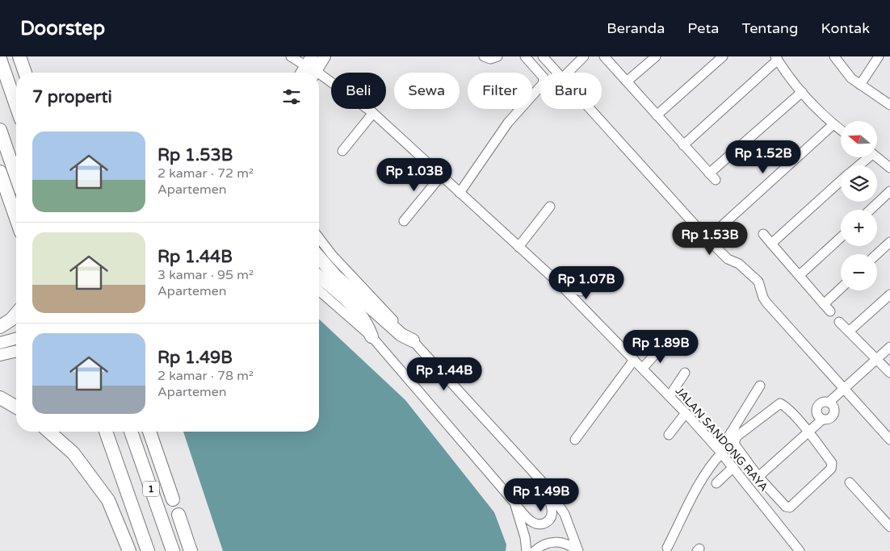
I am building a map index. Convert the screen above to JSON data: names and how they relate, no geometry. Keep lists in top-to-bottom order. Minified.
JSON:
{"streets":{"highway":["1"],"street":["JALAN SANDONG RAYA"]},"north":"left","page":{"header":"Doorstep","nav":["Beranda","Peta","Tentang","Kontak"],"chip":["Beli","Sewa","Filter","Baru"],"heading":"7 properti","map_buttons":["+","−"],"list":[{"name":"Rp 1.53B","note":"2 kamar · 72 m² · Apartemen"},{"name":"Rp 1.44B","note":"3 kamar · 95 m² · Apartemen"},{"name":"Rp 1.49B","note":"2 kamar · 78 m² · Apartemen"}],"price":["Rp 1.52B","Rp 1.03B","Rp 1.53B","Rp 1.07B","Rp 1.89B","Rp 1.44B","Rp 1.49B"]}}
